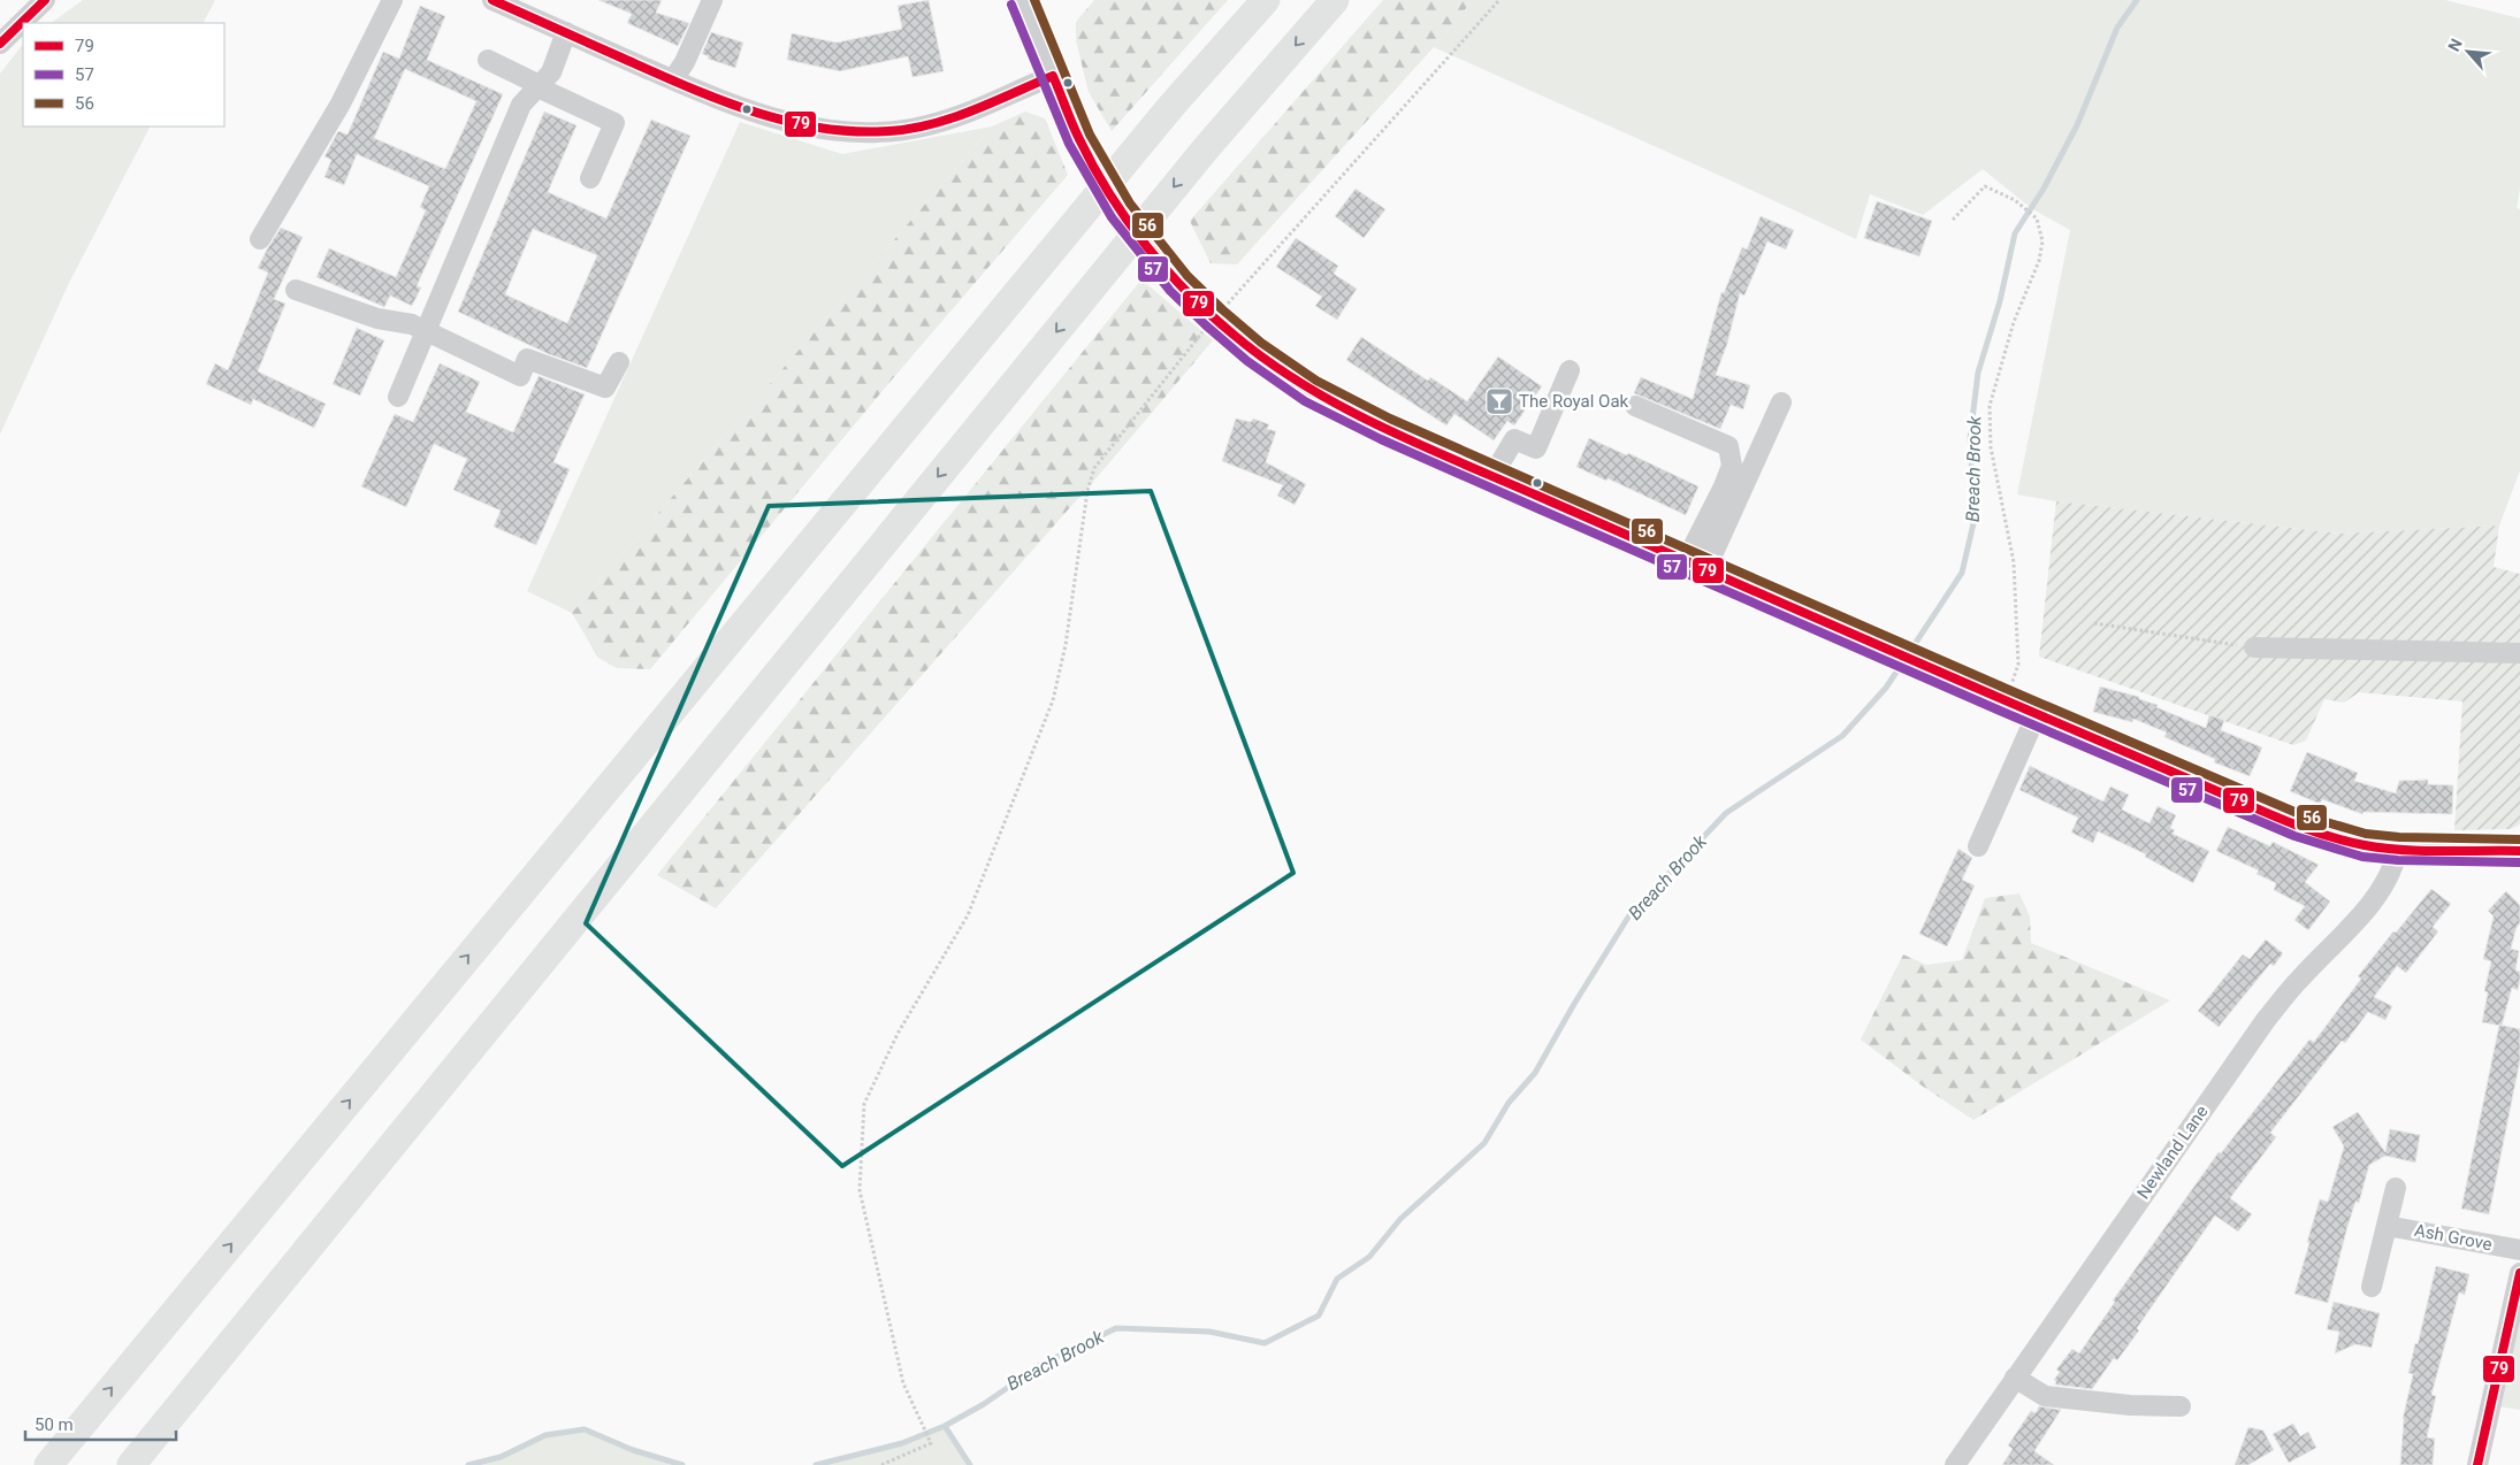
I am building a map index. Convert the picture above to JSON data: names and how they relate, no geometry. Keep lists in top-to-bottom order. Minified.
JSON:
{"streets":{"street":["Newland Lane","Ash Grove"]},"water":["Breach Brook"],"places":{"bar":["The Royal Oak"]},"lines":["transit line 79","transit line 56","transit line 57"],"legend":["79","57","56"],"scale_bar":"50 m","north":"top left"}
